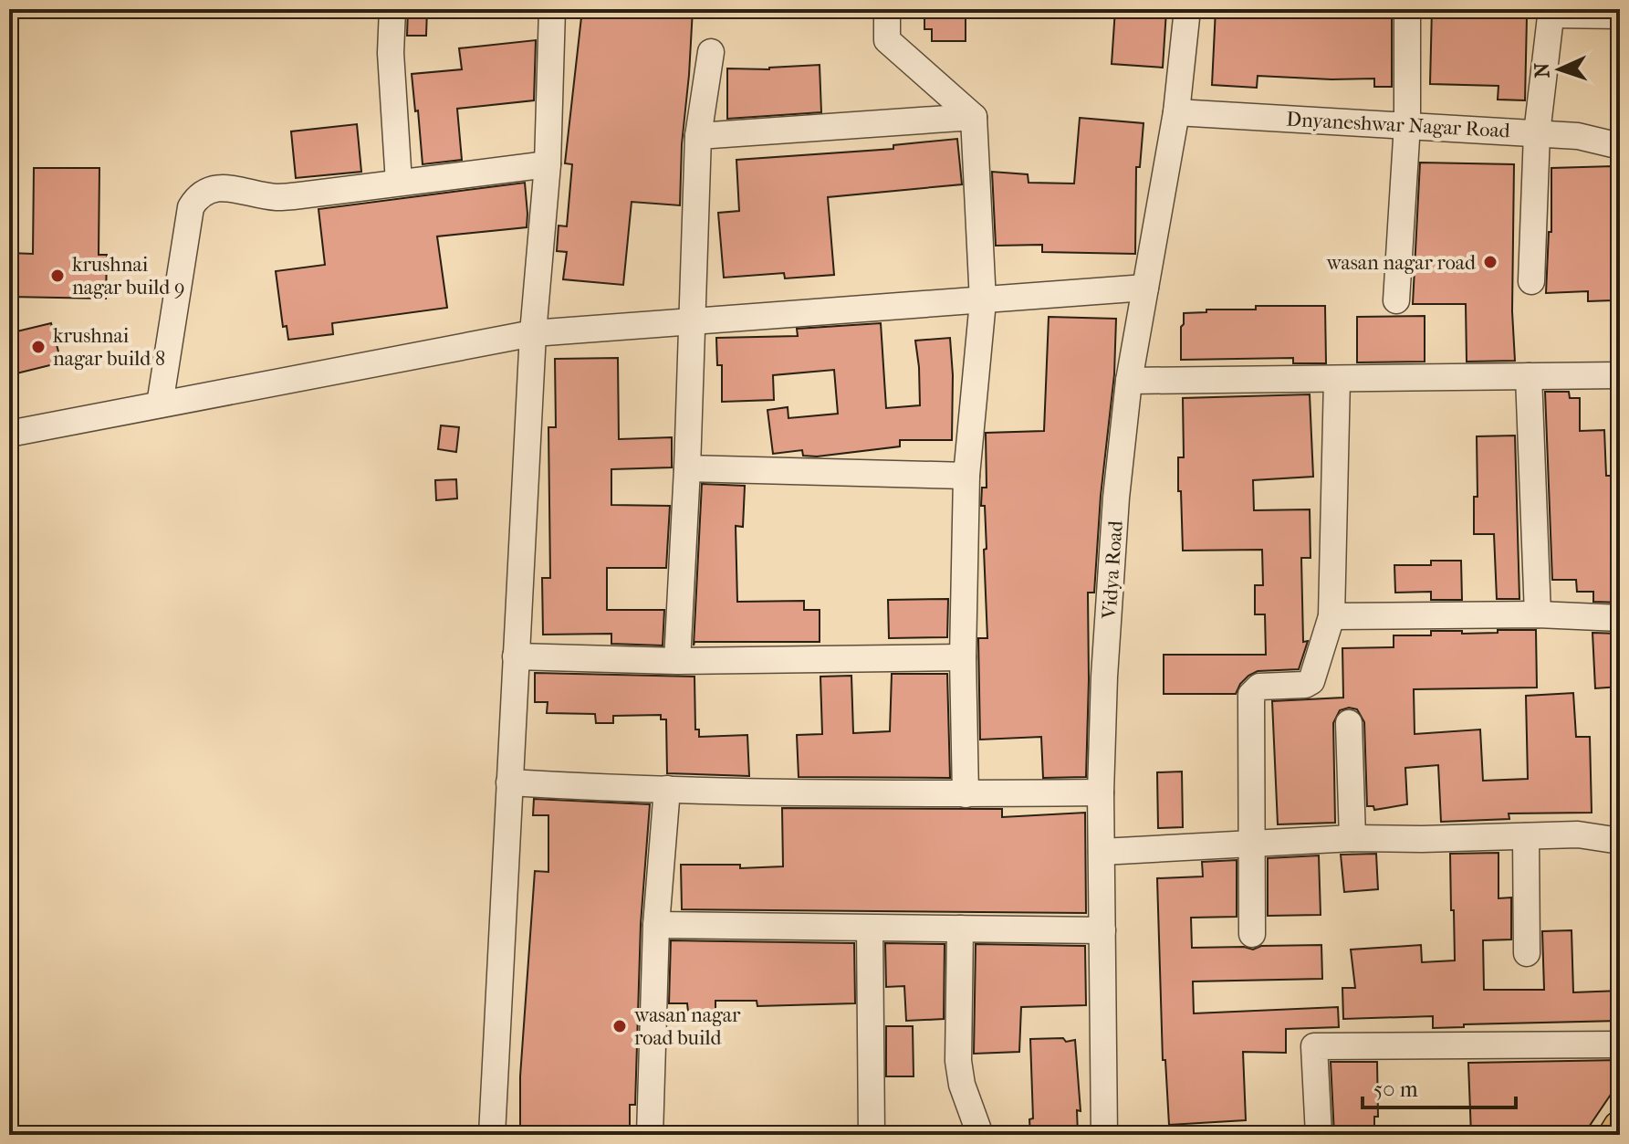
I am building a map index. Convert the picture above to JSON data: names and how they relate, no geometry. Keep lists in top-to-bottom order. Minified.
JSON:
{"streets":{"street":["Dnyaneshwar Nagar Road","Vidya Road"]},"crossings":[["Dnyaneshwar Nagar Road","Vidya Road"]],"places":["wasan nagar road","krushnai nagar build 9","krushnai nagar build 8","wasan nagar road build"],"scale_bar":"50 m","north":"left"}
